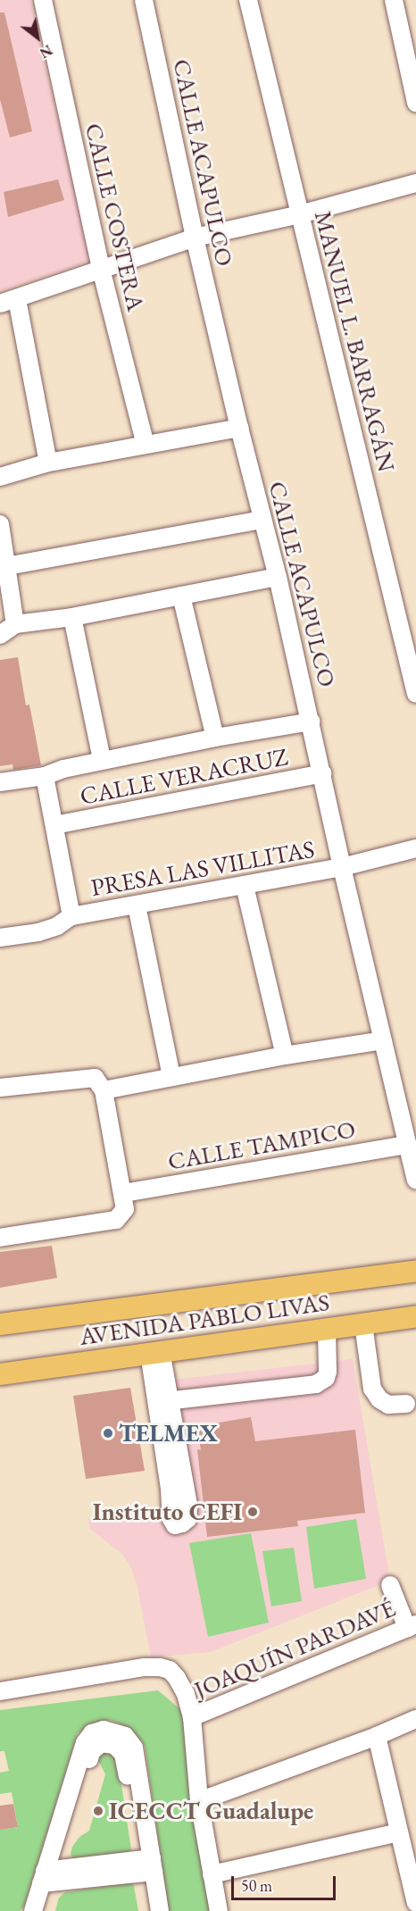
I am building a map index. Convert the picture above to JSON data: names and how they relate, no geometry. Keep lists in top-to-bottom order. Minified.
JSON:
{"streets":{"main road":["AVENIDA PABLO LIVAS"],"street":["CALLE ACAPULCO","CALLE COSTERA","MANUEL L. BARRAGÁN","CALLE VERACRUZ","PRESA LAS VILLITAS","CALLE TAMPICO","JOAQUÍN PARDAVÉ"]},"crossings":[["CALLE ACAPULCO","CALLE VERACRUZ"],["CALLE ACAPULCO","PRESA LAS VILLITAS"],["CALLE ACAPULCO","CALLE TAMPICO"]],"places":["TELMEX","Instituto CEFI","ICECCT Guadalupe"],"scale_bar":"50 m","north":"bottom right"}
